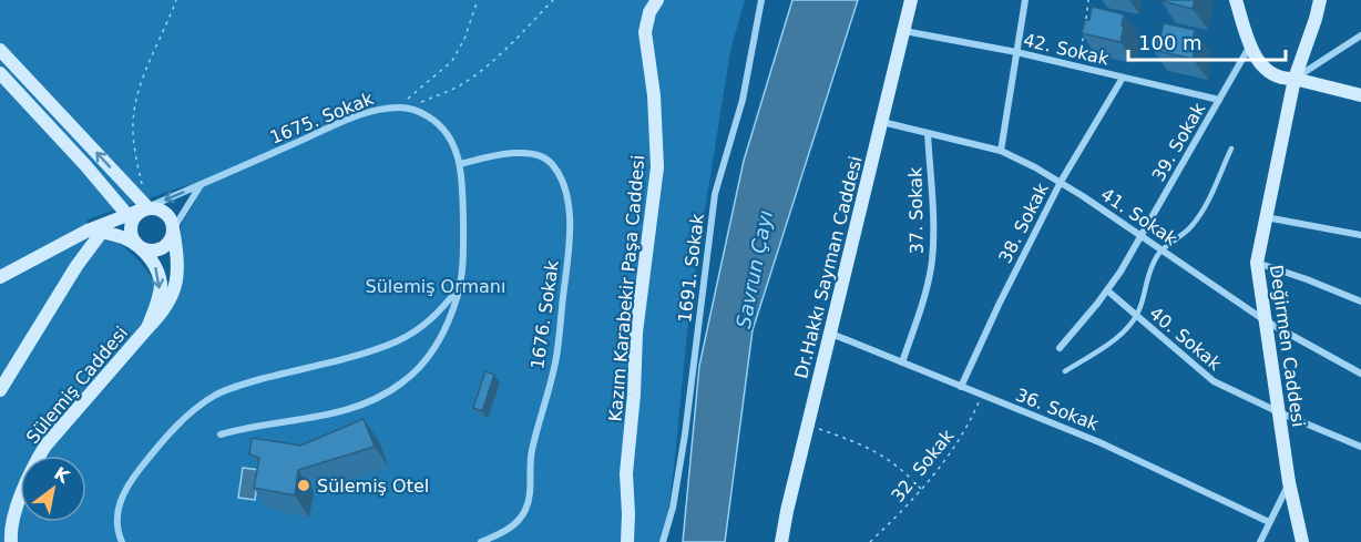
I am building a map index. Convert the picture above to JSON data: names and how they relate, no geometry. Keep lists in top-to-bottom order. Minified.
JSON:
{"streets":{"street":["42. Sokak","1675. Sokak","39. Sokak","37. Sokak","41. Sokak","38. Sokak","Dr.Hakkı Sayman Caddesi","1691. Sokak","Kazım Karabekir Paşa Caddesi","1676. Sokak","40. Sokak","Değirmen Caddesi","Sülemiş Caddesi","36. Sokak"],"path":["32. Sokak"]},"crossings":[["42. Sokak","39. Sokak"],["42. Sokak","38. Sokak"],["42. Sokak","Dr.Hakkı Sayman Caddesi"],["1675. Sokak","1676. Sokak"],["1675. Sokak","Sülemiş Caddesi"],["39. Sokak","41. Sokak"],["39. Sokak","40. Sokak"],["37. Sokak","41. Sokak"],["37. Sokak","36. Sokak"],["41. Sokak","38. Sokak"],["41. Sokak","Dr.Hakkı Sayman Caddesi"],["41. Sokak","Değirmen Caddesi"],["38. Sokak","36. Sokak"],["Dr.Hakkı Sayman Caddesi","36. Sokak"],["40. Sokak","Değirmen Caddesi"],["36. Sokak","32. Sokak"]],"water":["Savrun Çayı"],"parks":["Sülemiş Ormanı"],"places":["Sülemiş Otel"],"scale_bar":"100 m","north":"top right"}
